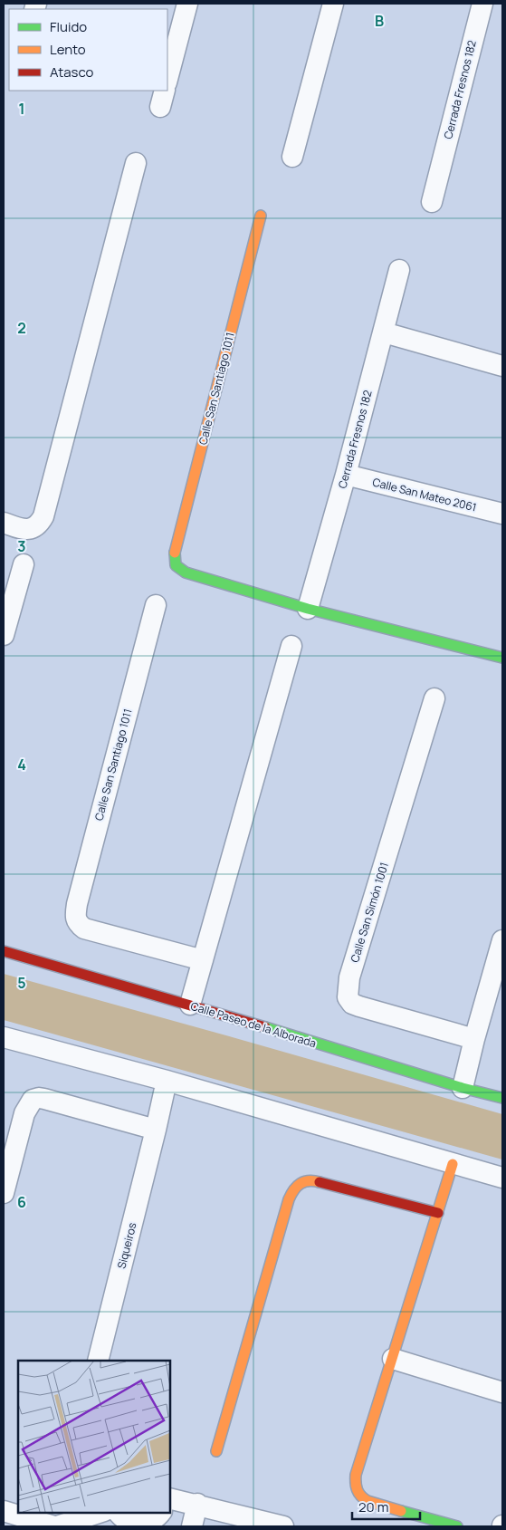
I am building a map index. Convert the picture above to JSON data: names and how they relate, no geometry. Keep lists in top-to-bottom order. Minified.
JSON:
{"streets":{"street":["Cerrada Fresnos 182","Calle San Santiago 1011","Calle San Mateo 2061","Calle San Simón 1001","Calle Paseo de la Alborada","Siqueiros"]},"crossings":[["Cerrada Fresnos 182","Calle San Santiago 1011"],["Cerrada Fresnos 182","Calle San Mateo 2061"]],"legend":["Fluido","Lento","Atasco"],"scale_bar":"20 m","grid":{"columns":["B"],"rows":["1","2","3","4","5","6"]}}
